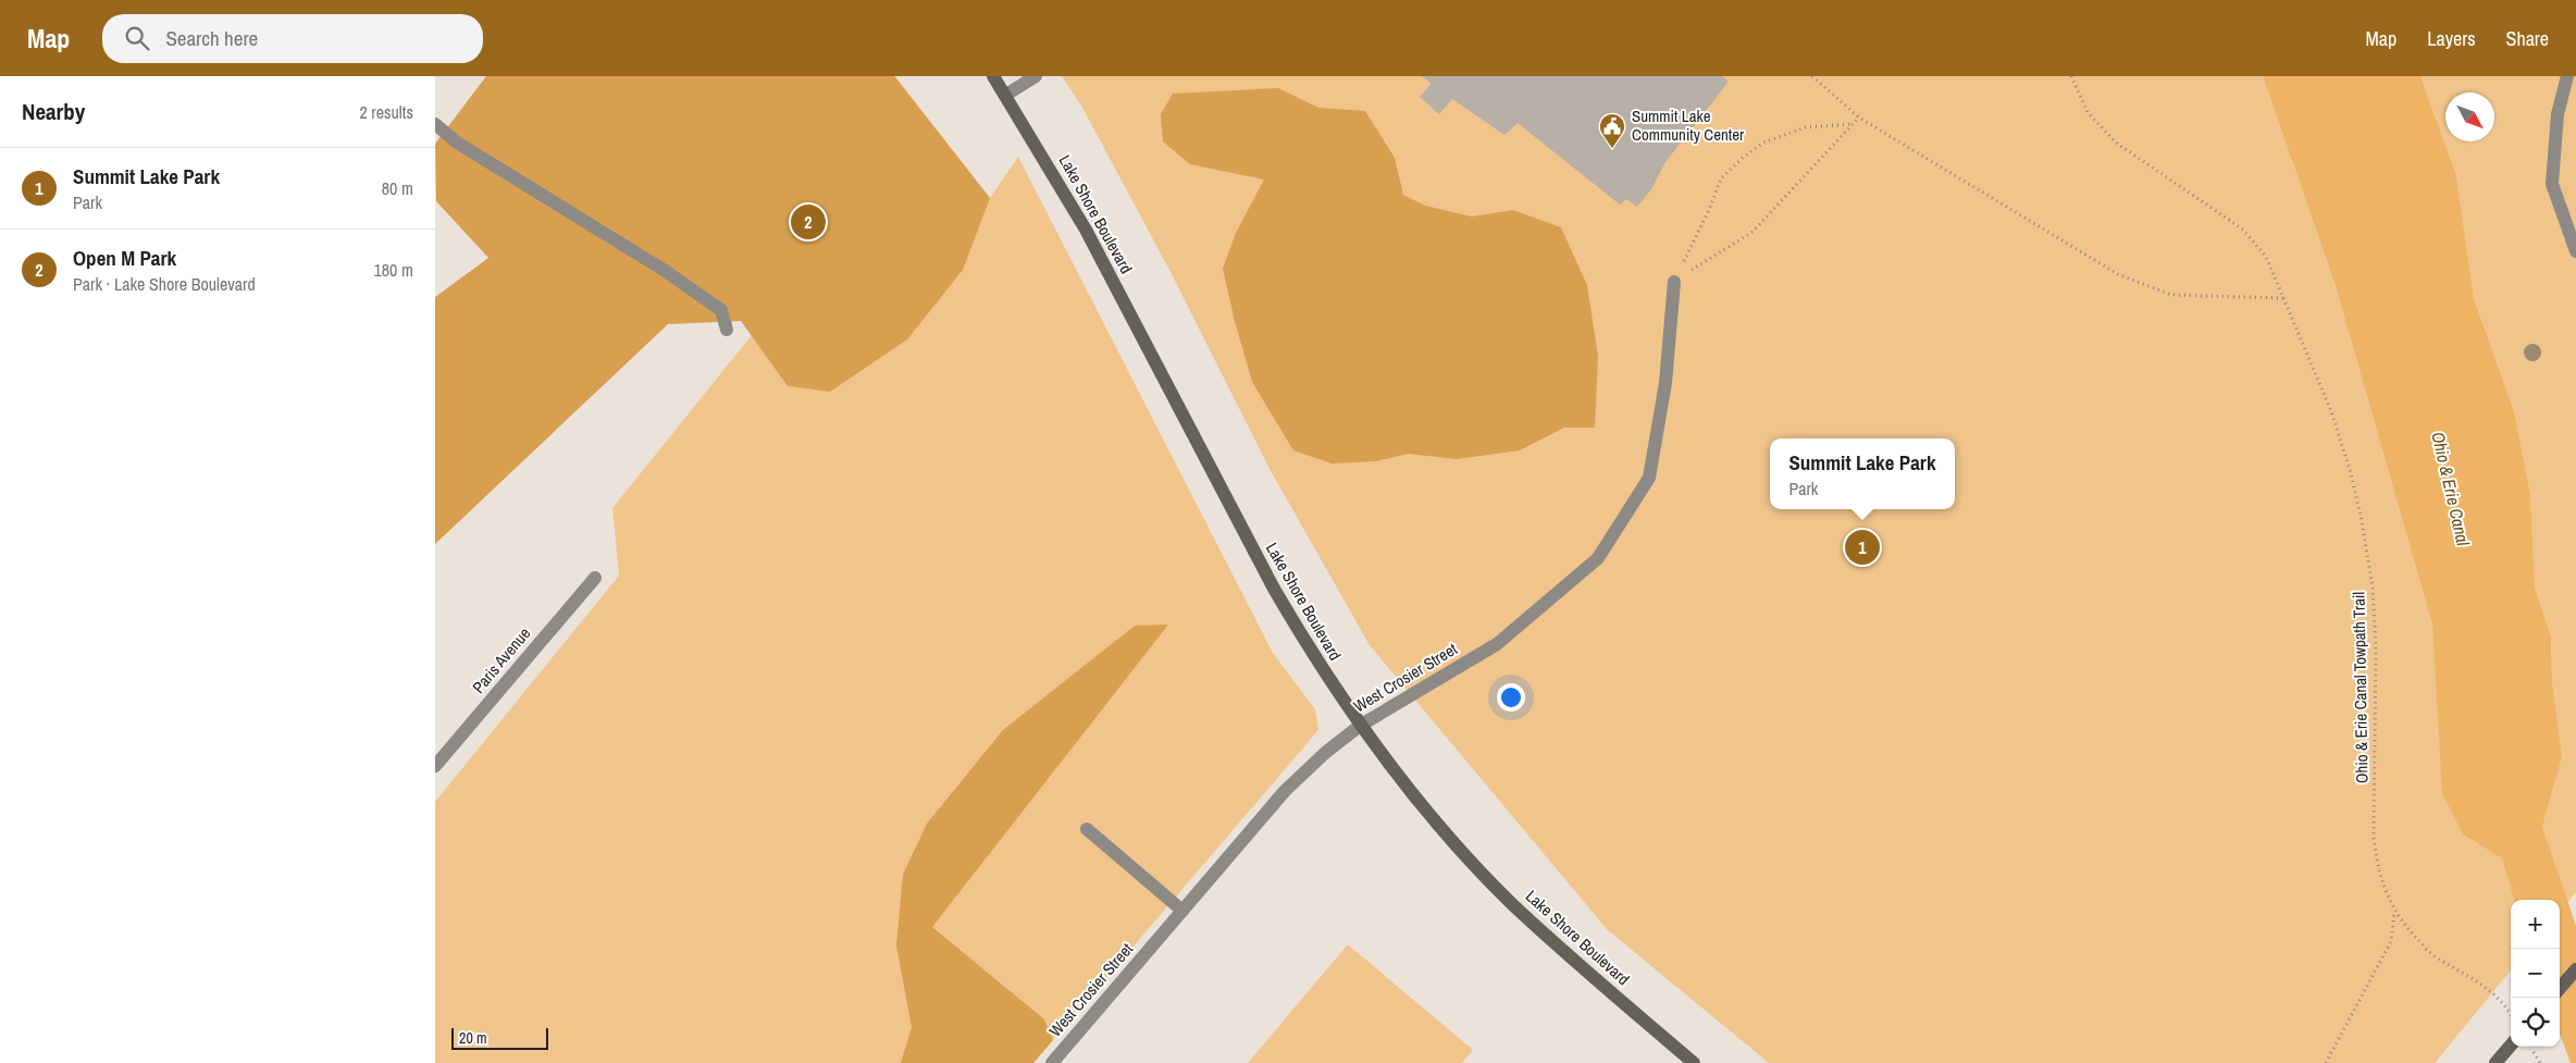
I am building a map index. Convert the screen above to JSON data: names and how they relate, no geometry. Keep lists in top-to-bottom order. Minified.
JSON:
{"streets":{"main road":["Lake Shore Boulevard"],"street":["Paris Avenue","West Crosier Street"],"path":["Ohio & Erie Canal Towpath Trail"]},"crossings":[["Lake Shore Boulevard","West Crosier Street"]],"water":["Ohio & Erie Canal"],"places":{"public building":["Summit Lake Community Center"]},"scale_bar":"20 m","north":"bottom right","page":{"header":"Map","search":"Search here","nav":["Map","Layers","Share"],"heading":["Nearby","2 results"],"list":[{"mark":"1","name":"Summit Lake Park","note":"Park","value":"80 m"},{"mark":"2","name":"Open M Park","note":"Park · Lake Shore Boulevard","value":"180 m"}],"pins":["2","1"],"popup":["Summit Lake Park","Park"],"map_buttons":["+","−"],"scale":"20 m"}}
